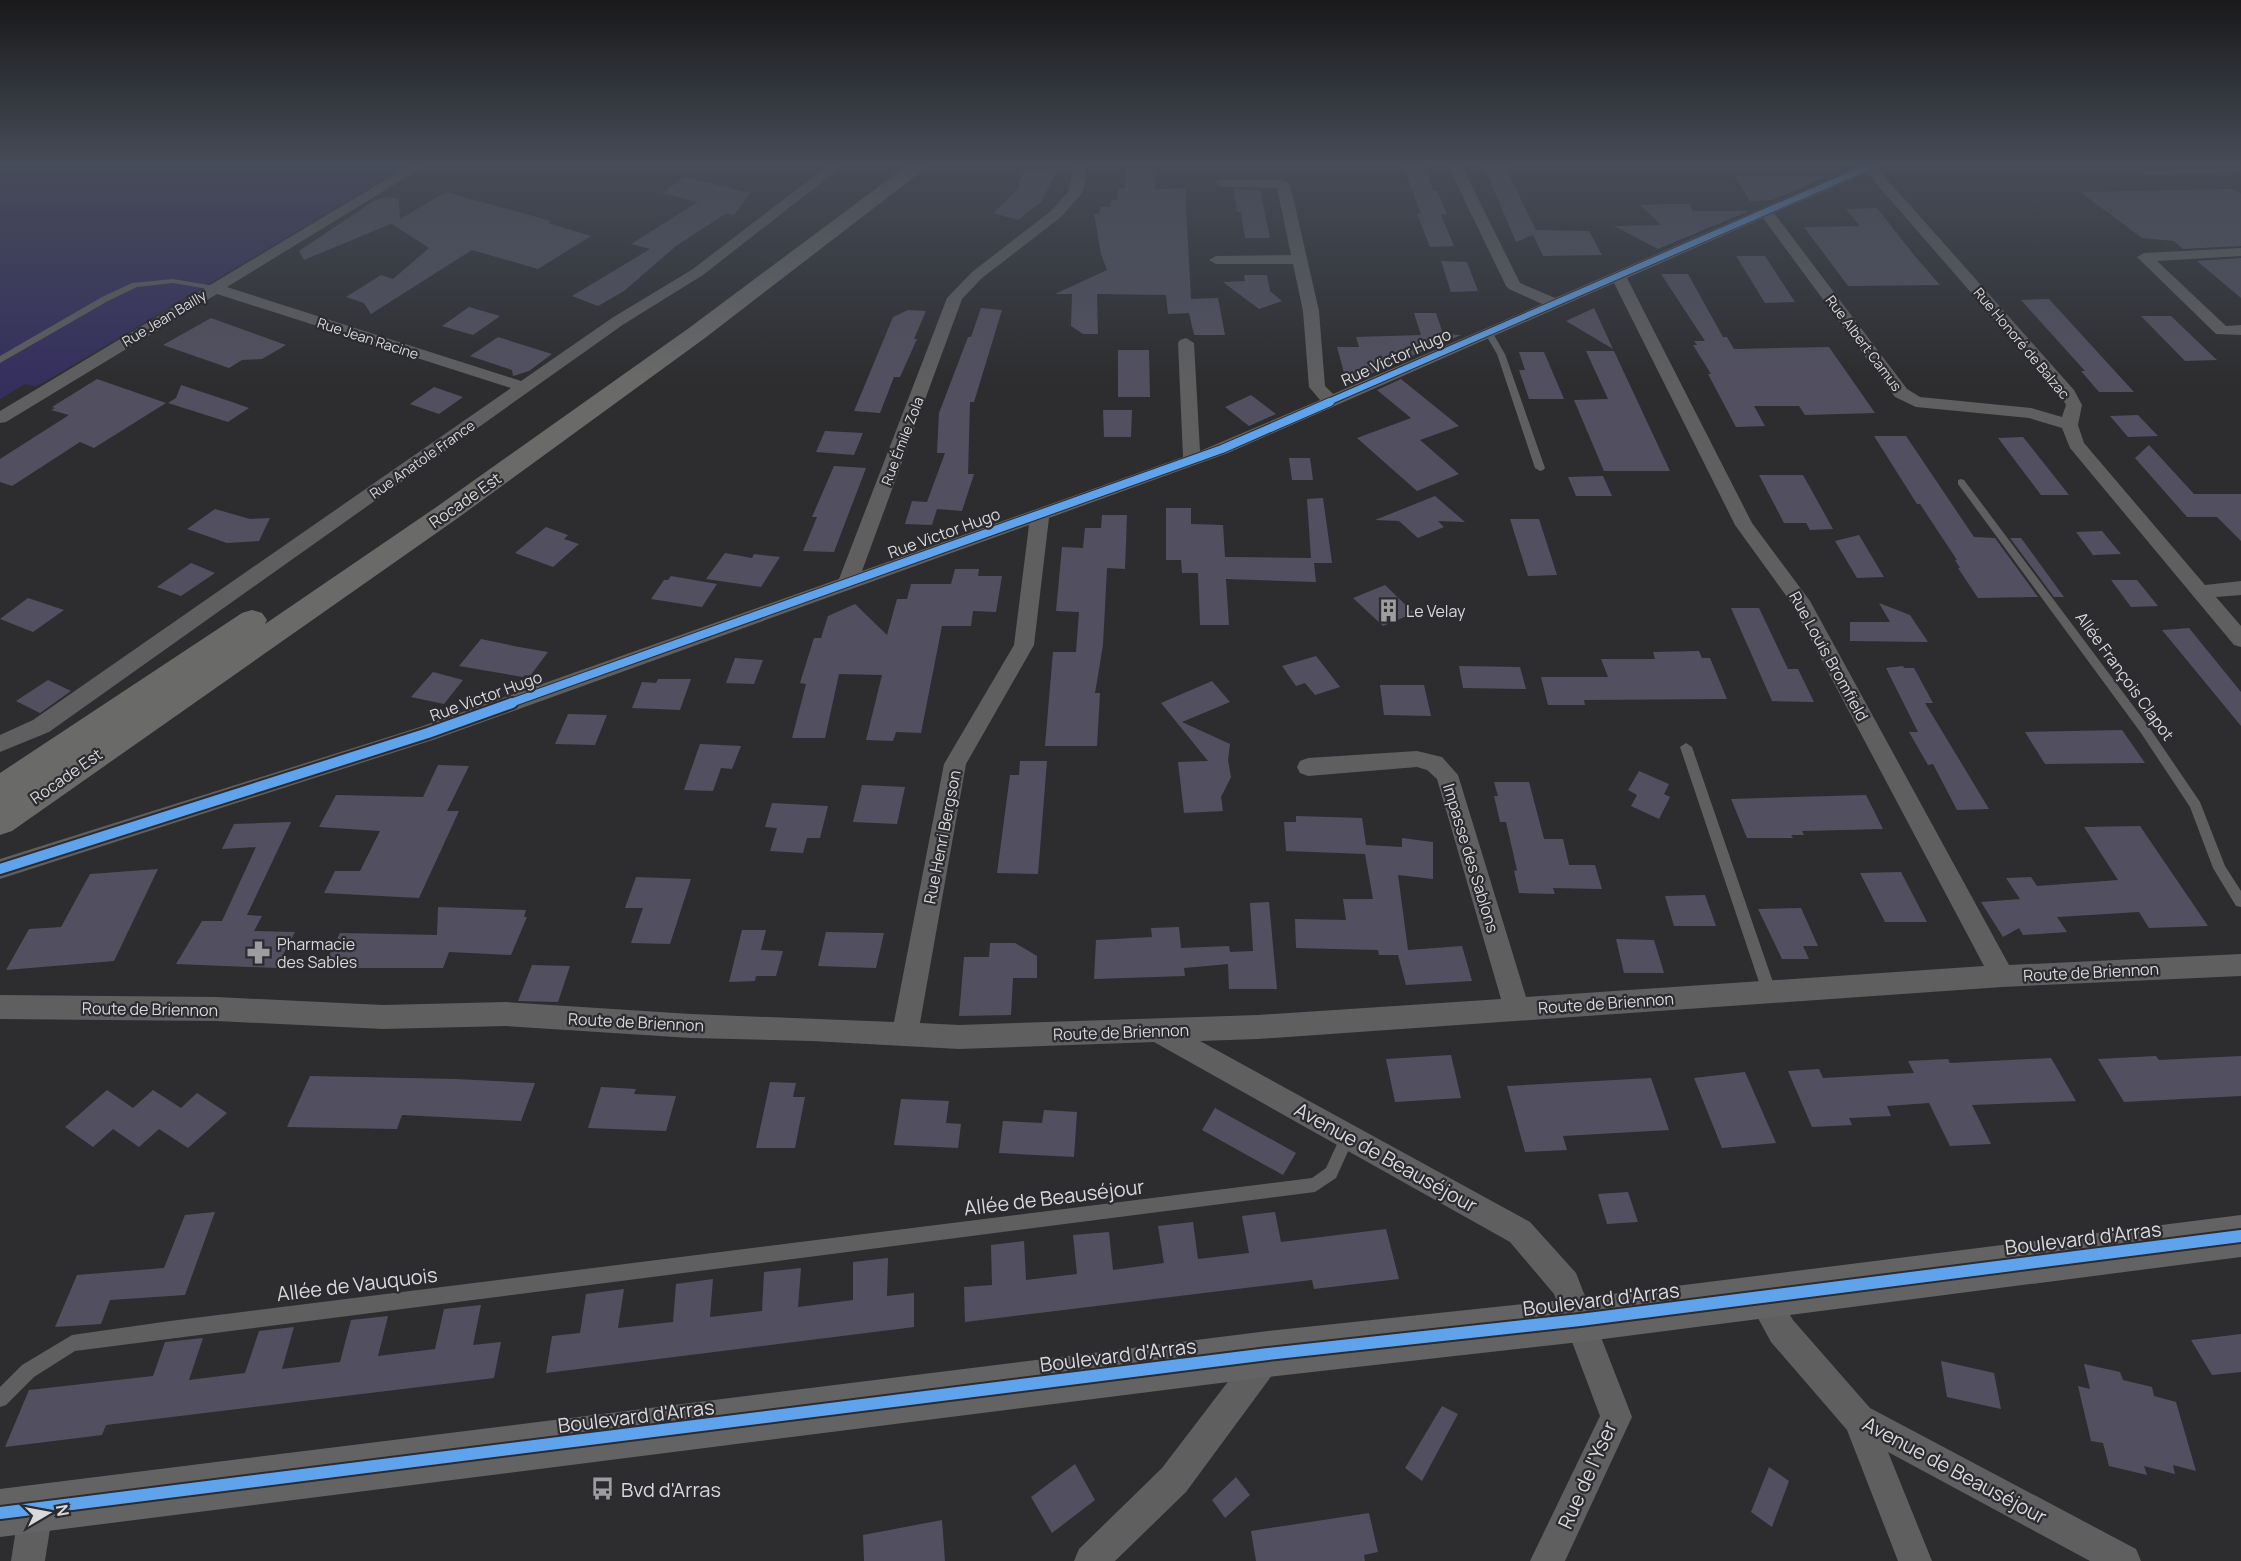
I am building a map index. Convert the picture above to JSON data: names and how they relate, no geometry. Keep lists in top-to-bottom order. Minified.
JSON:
{"streets":{"highway":["Rocade Est"],"main road":["Boulevard d'Arras"],"street":["Rue Jean Bailly","Rue Jean Racine","Rue Albert Camus","Rue Honoré de Balzac","Rue Victor Hugo","Rue Émile Zola","Rue Anatole France","Rue Louis Bromfield","Rue Henri Bergson","Impasse des Sablons","Route de Briennon","Avenue de Beauséjour","Rue de l'Yser"],"lane":["Allée François Clapot","Allée de Beauséjour","Allée de Vauquois"]},"crossings":[["Rue Jean Bailly","Rue Jean Racine"],["Rue Jean Racine","Rue Anatole France"],["Rue Albert Camus","Rue Honoré de Balzac"],["Rue Victor Hugo","Rue Émile Zola"],["Rue Victor Hugo","Rue Louis Bromfield"],["Rue Victor Hugo","Rue Henri Bergson"],["Rue Louis Bromfield","Route de Briennon"],["Rue Henri Bergson","Route de Briennon"],["Impasse des Sablons","Route de Briennon"],["Route de Briennon","Avenue de Beauséjour"],["Avenue de Beauséjour","Allée de Beauséjour"],["Avenue de Beauséjour","Boulevard d'Arras"],["Avenue de Beauséjour","Rue de l'Yser"],["Allée de Beauséjour","Allée de Vauquois"],["Boulevard d'Arras","Rue de l'Yser"]],"places":{"building":["Le Velay"],"pharmacy":["Pharmacie des Sables"],"bus stop":["Bvd d'Arras"]},"north":"right"}
